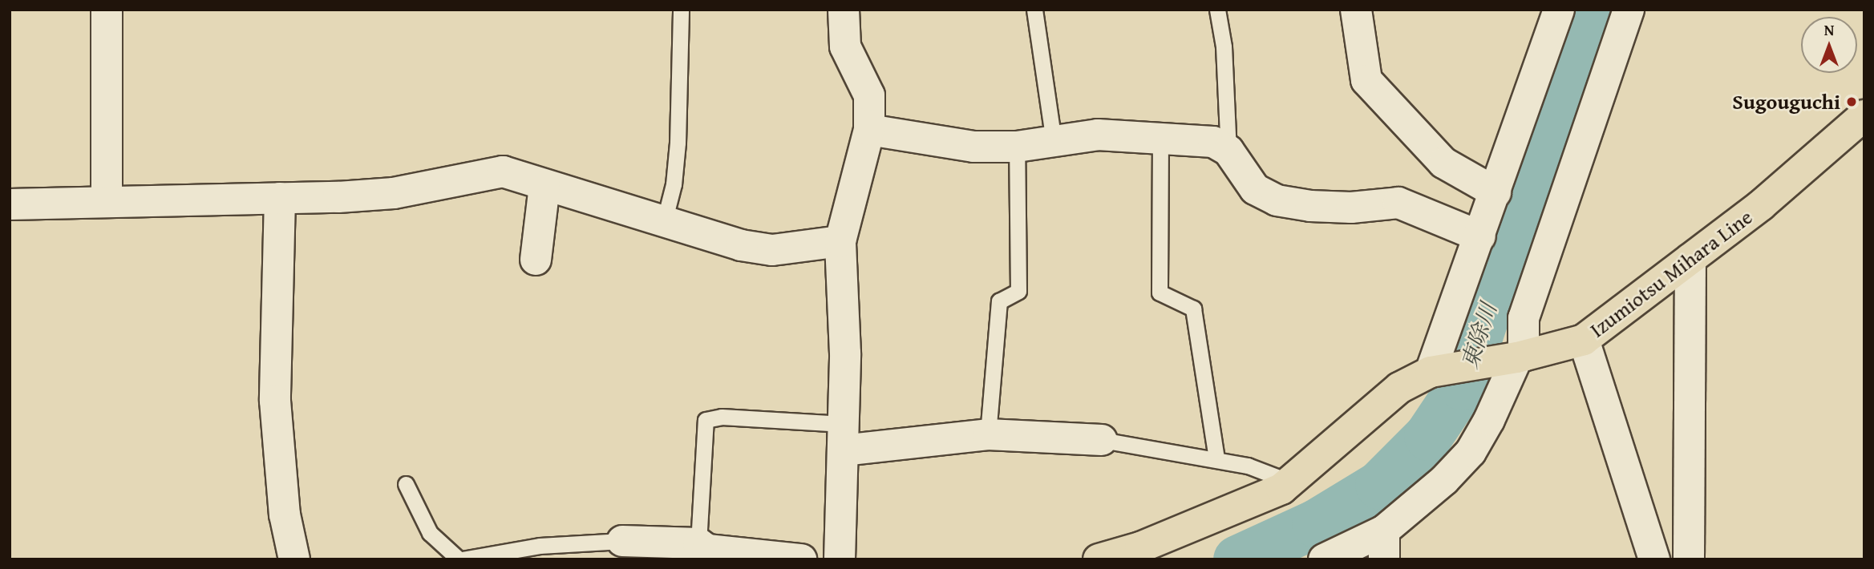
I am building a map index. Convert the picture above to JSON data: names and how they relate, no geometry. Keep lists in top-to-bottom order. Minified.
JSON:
{"streets":{"main road":["Izumiotsu Mihara Line"]},"water":["東除川"],"places":["Sugouguchi"],"north":"top"}
